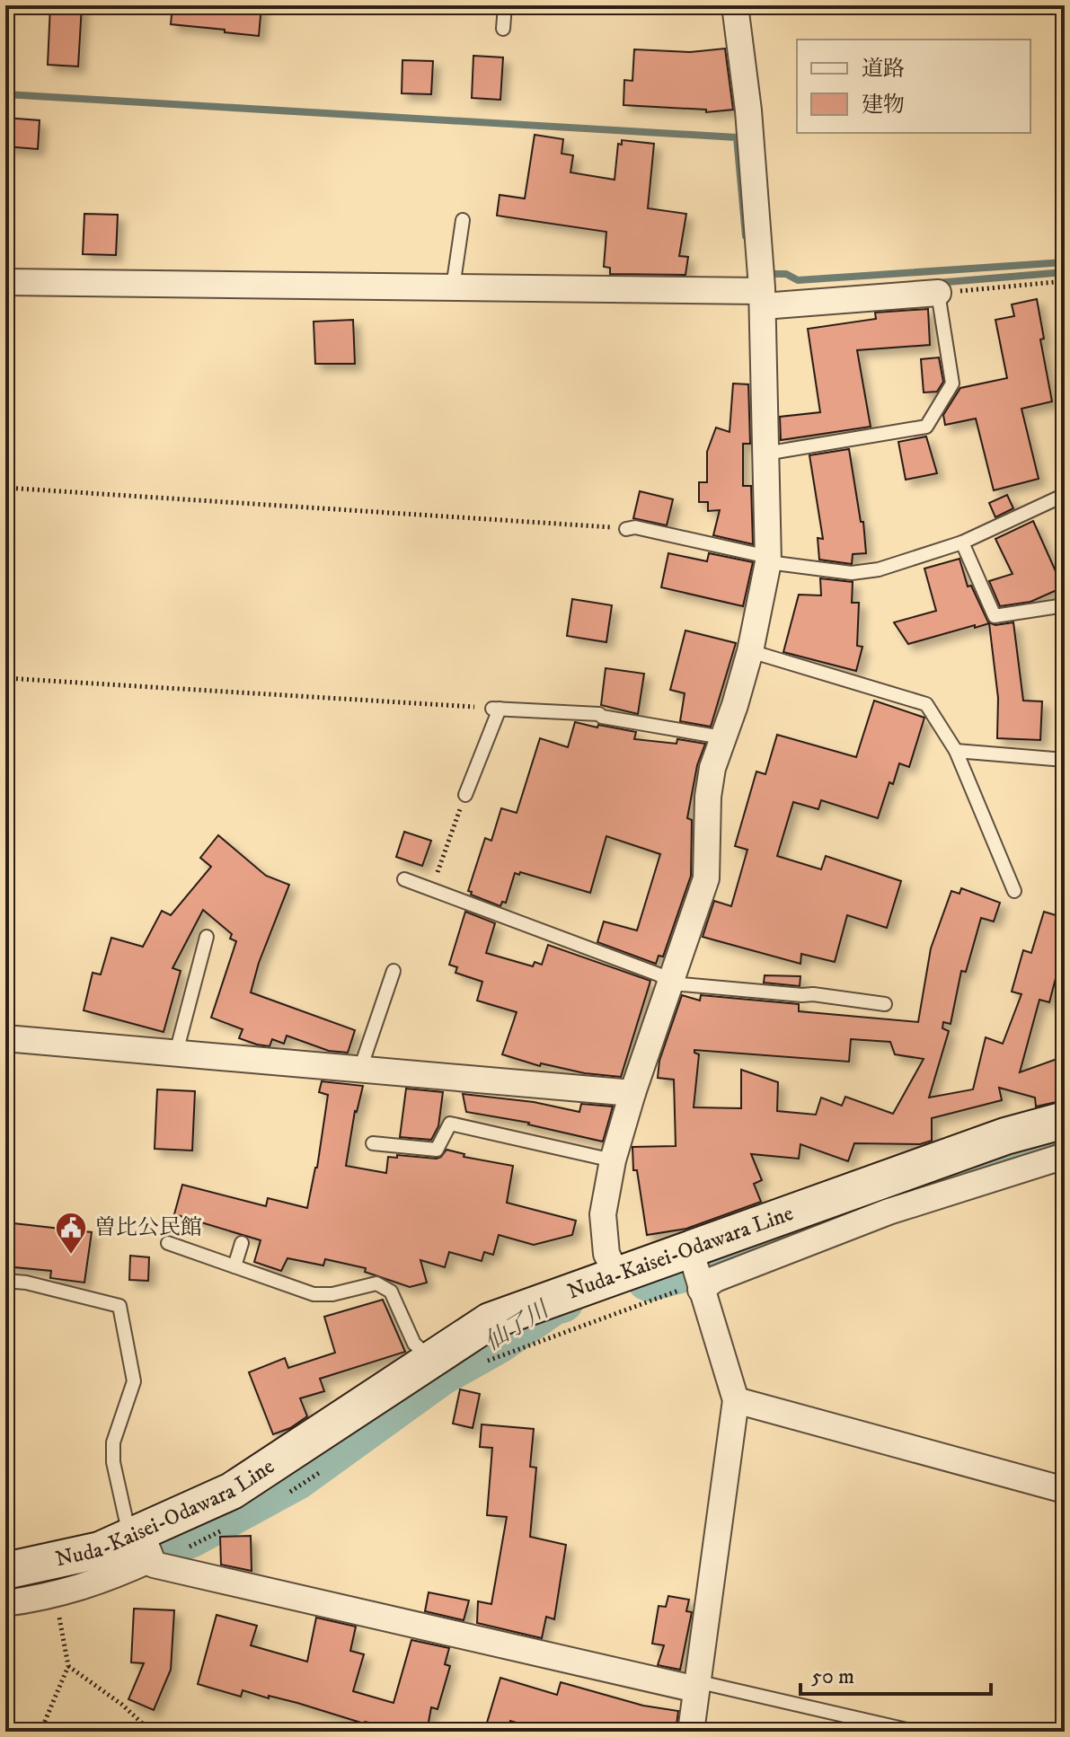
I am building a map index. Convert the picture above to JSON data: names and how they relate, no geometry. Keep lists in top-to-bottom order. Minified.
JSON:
{"streets":{"main road":["Nuda-Kaisei-Odawara Line"]},"water":["仙了川"],"places":{"public building":["曽比公民館"]},"legend":["道路","建物"],"scale_bar":"50 m"}
